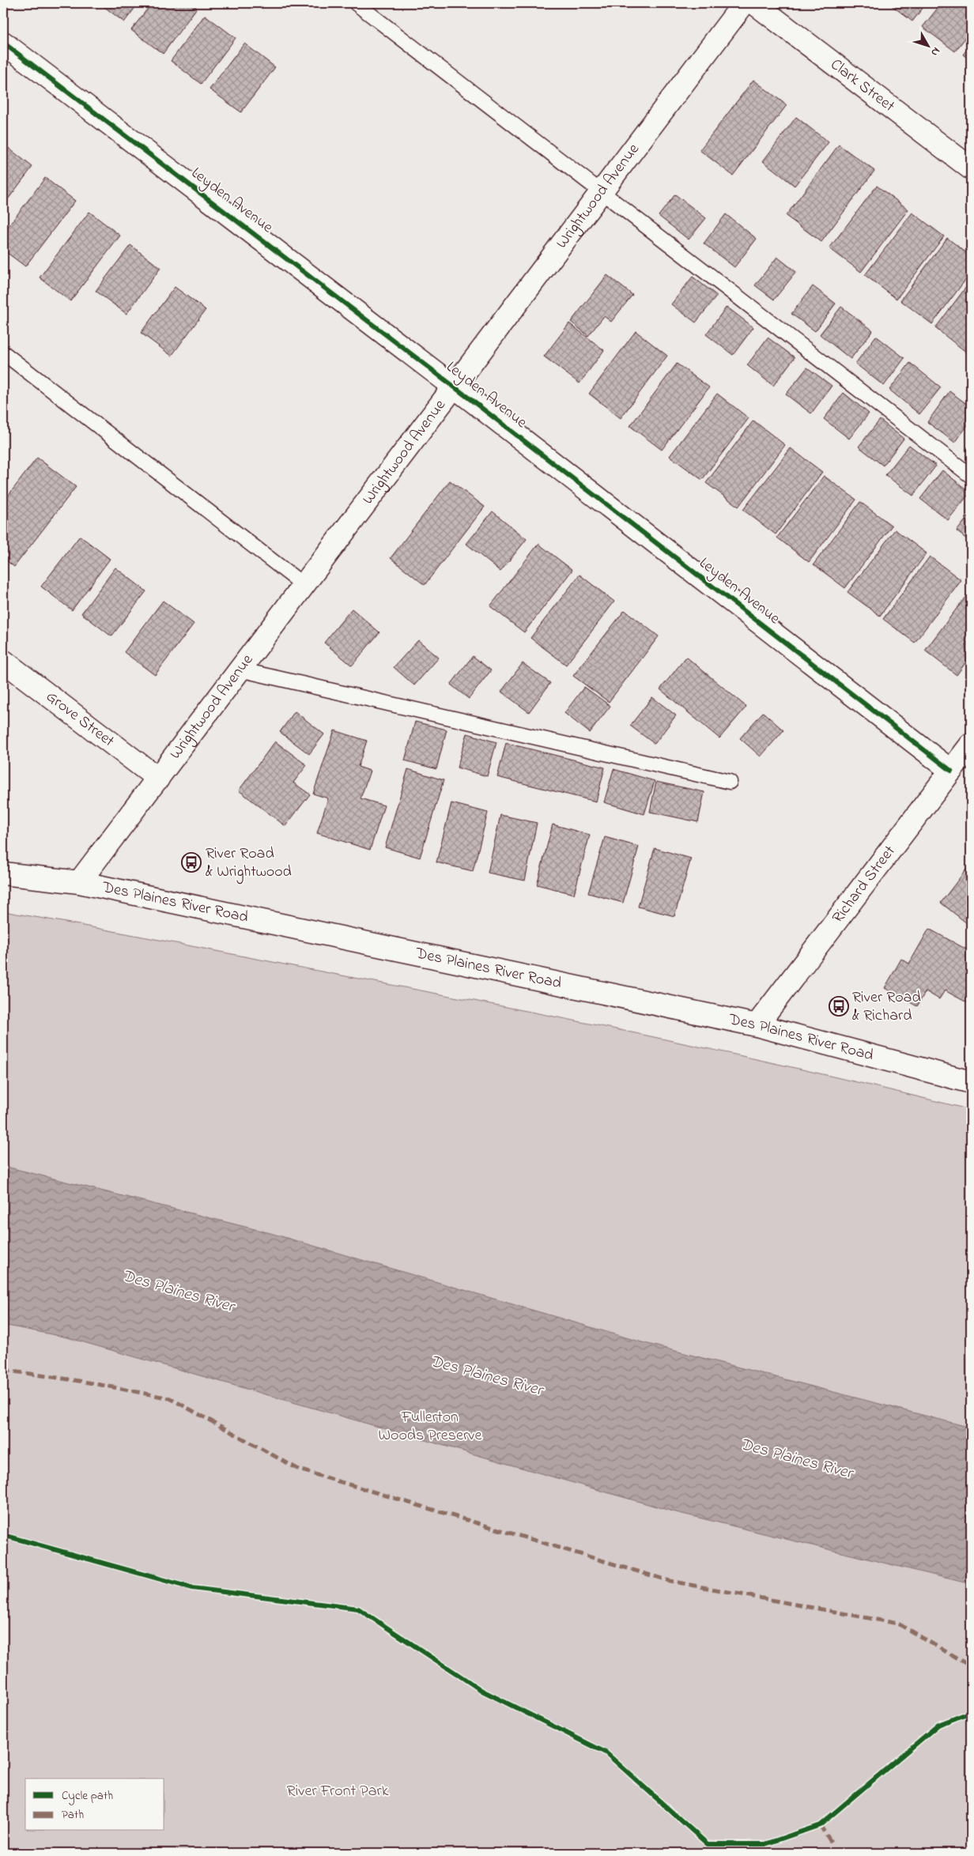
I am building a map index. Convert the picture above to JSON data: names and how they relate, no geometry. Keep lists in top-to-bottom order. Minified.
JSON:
{"streets":{"street":["Clark Street","Wrightwood Avenue","Leyden Avenue","Grove Street","Richard Street","Des Plaines River Road"]},"crossings":[["Wrightwood Avenue","Leyden Avenue"],["Wrightwood Avenue","Grove Street"],["Wrightwood Avenue","Des Plaines River Road"],["Leyden Avenue","Richard Street"],["Richard Street","Des Plaines River Road"]],"water":["Des Plaines River"],"parks":["Fullerton Woods Preserve","River Front Park"],"places":{"bus stop":["River Road & Wrightwood","River Road & Richard"]},"legend":["Cycle path","Path"],"north":"bottom right"}
